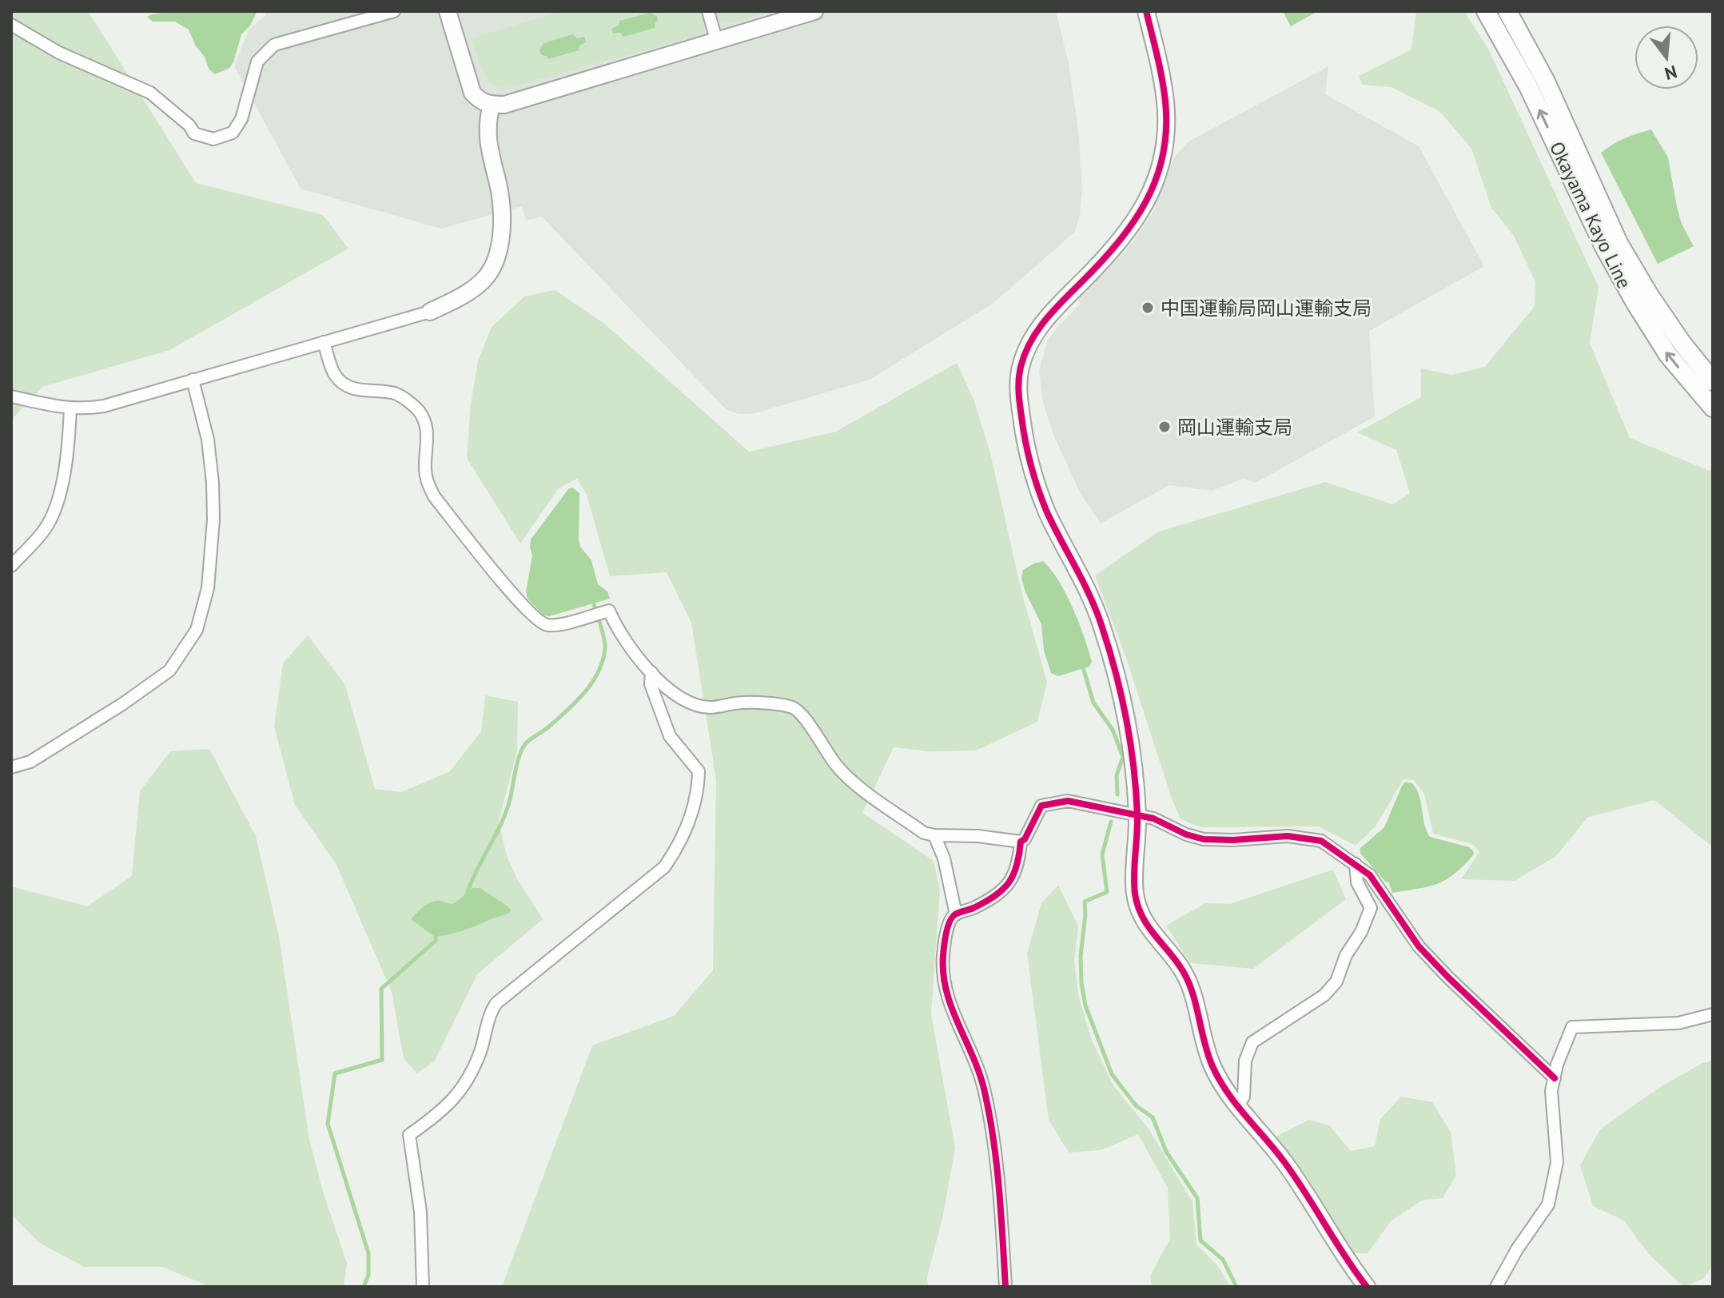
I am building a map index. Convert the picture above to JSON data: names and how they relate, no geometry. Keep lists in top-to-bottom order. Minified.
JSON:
{"streets":{"main road":["Okayama Kayo Line"]},"places":["中国運輸局岡山運輸支局","岡山運輸支局"],"north":"bottom"}
